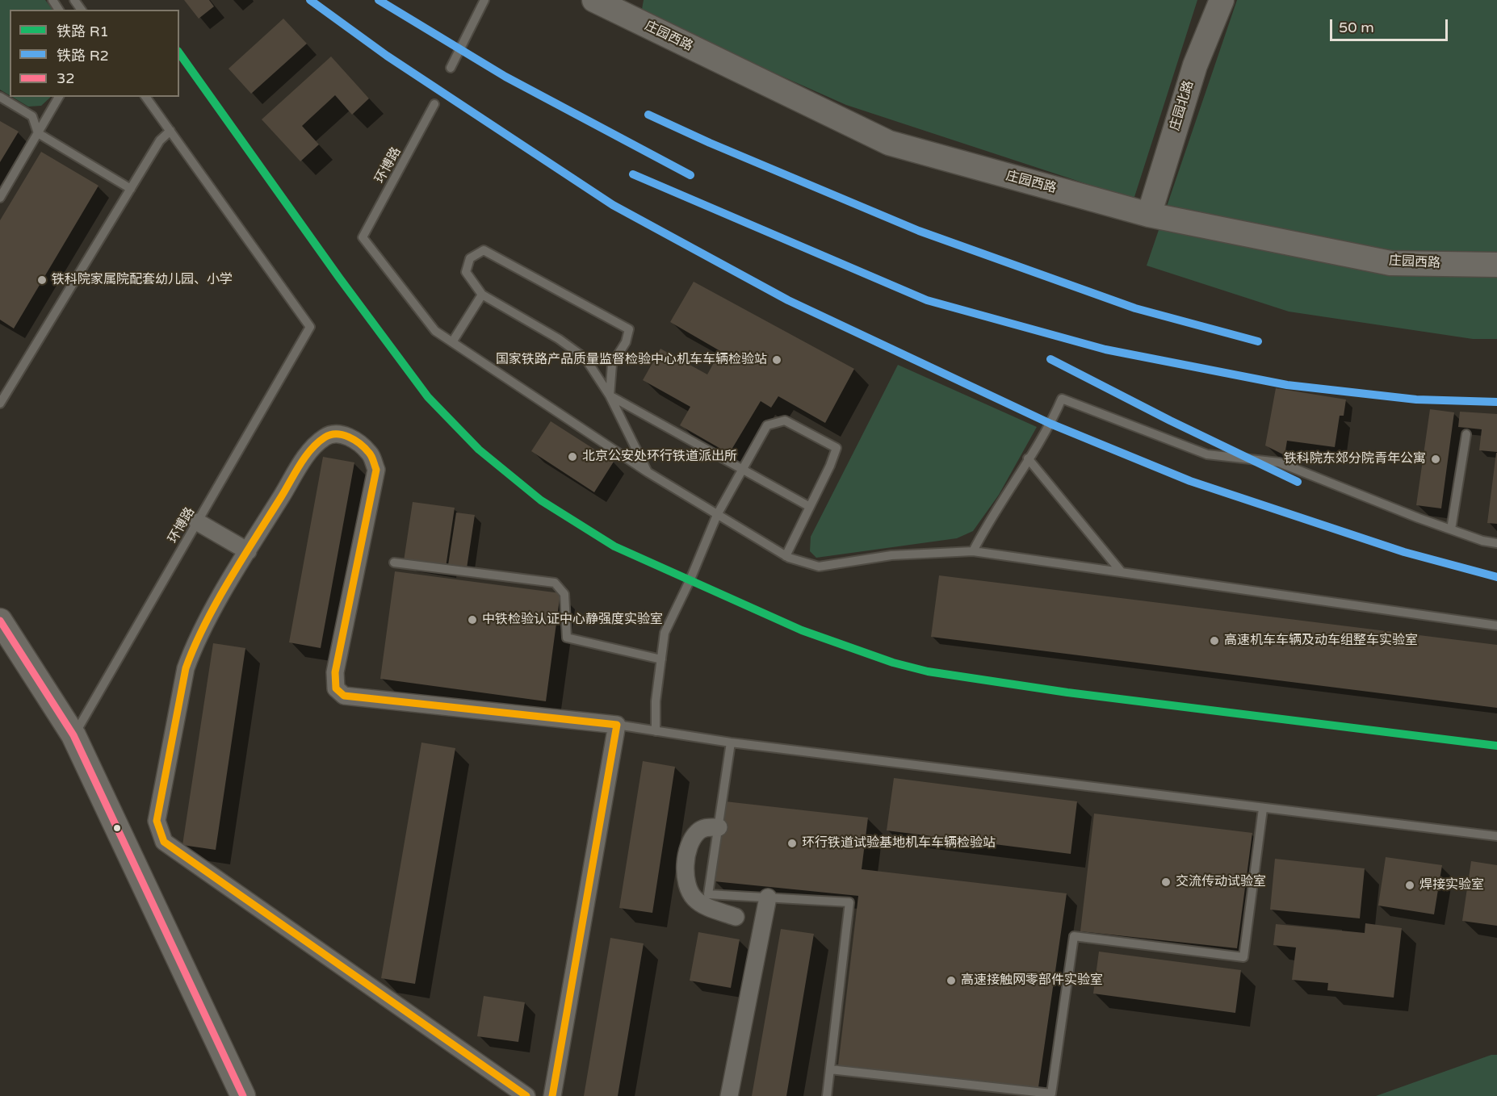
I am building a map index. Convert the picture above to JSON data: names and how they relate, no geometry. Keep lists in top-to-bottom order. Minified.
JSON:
{"streets":{"street":["庄园西路","庄园北路"],"lane":["环博路"]},"crossings":[["庄园西路","庄园北路"]],"places":["铁科院家属院配套幼儿园、小学","国家铁路产品质量监督检验中心机车车辆检验站","北京公安处环行铁道派出所","铁科院东郊分院青年公寓","中铁检验认证中心静强度实验室","高速机车车辆及动车组整车实验室","环行铁道试验基地机车车辆检验站","交流传动试验室","焊接实验室","高速接触网零部件实验室"],"lines":["rail line R2","rail line R1","transit line 32"],"legend":["铁路 R1","铁路 R2","32"],"scale_bar":"50 m"}
